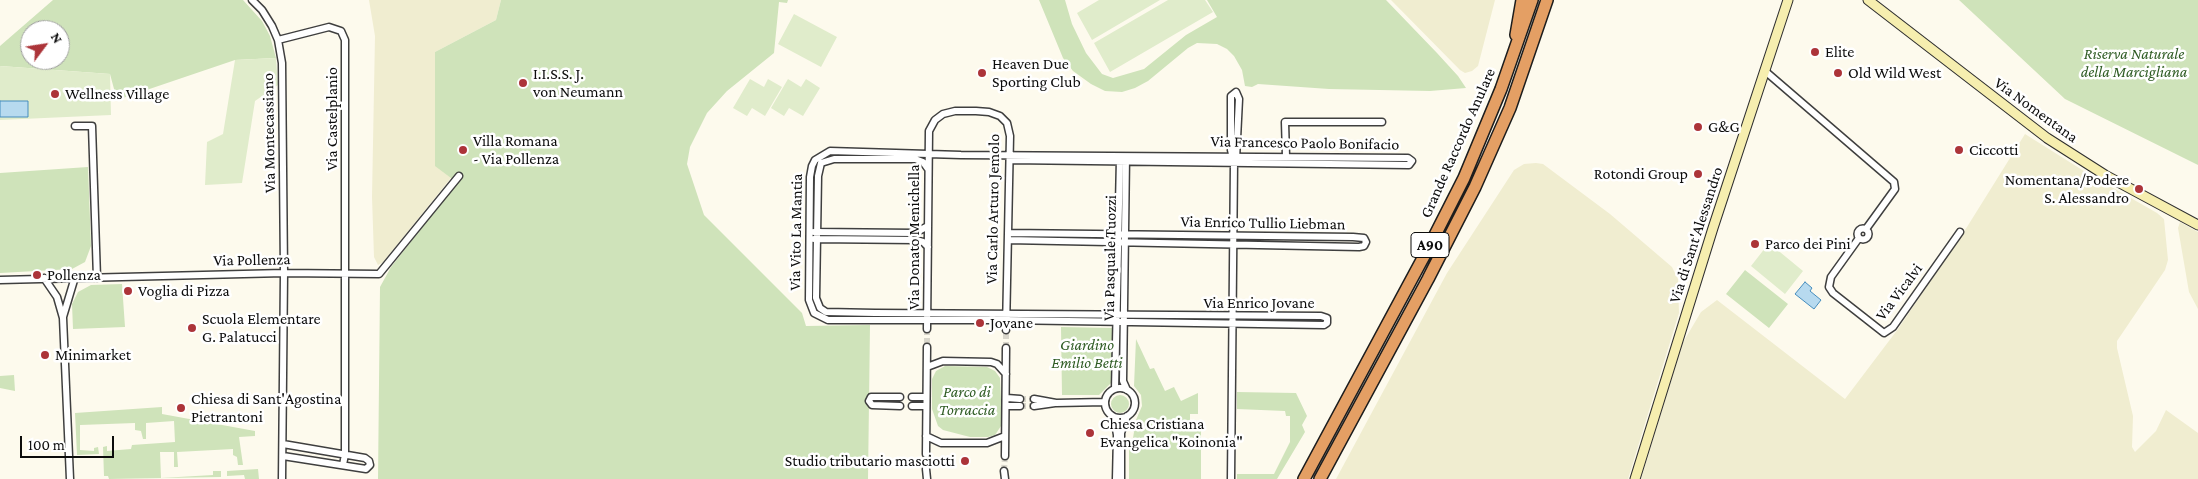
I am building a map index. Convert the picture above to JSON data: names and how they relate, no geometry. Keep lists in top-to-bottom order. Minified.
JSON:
{"streets":{"highway":["Grande Raccordo Anulare","A90"],"street":["Via Nomentana","Via Castelplanio","Via Montecassiano","Via Francesco Paolo Bonifacio","Via Carlo Arturo Jemolo","Via Enrico Tullio Liebman","Via Vito La Mantia","Via di Sant'Alessandro","Via Donato Menichella","Via Pasquale Tuozzi","Via Pollenza","Via Vicalvi","Via Enrico Jovane"]},"crossings":[["Via Castelplanio","Via Montecassiano"],["Via Castelplanio","Via Pollenza"],["Via Montecassiano","Via Pollenza"],["Via Francesco Paolo Bonifacio","Via Carlo Arturo Jemolo"],["Via Francesco Paolo Bonifacio","Via Vito La Mantia"],["Via Francesco Paolo Bonifacio","Via Donato Menichella"],["Via Francesco Paolo Bonifacio","Via Pasquale Tuozzi"],["Via Carlo Arturo Jemolo","Via Enrico Tullio Liebman"],["Via Carlo Arturo Jemolo","Via Donato Menichella"],["Via Carlo Arturo Jemolo","Via Enrico Jovane"],["Via Enrico Tullio Liebman","Via Pasquale Tuozzi"],["Via Vito La Mantia","Via Enrico Jovane"],["Via di Sant'Alessandro","Via Vicalvi"],["Via Donato Menichella","Via Enrico Jovane"],["Via Pasquale Tuozzi","Via Enrico Jovane"]],"parks":["Riserva Naturale della Marcigliana","Giardino Emilio Betti","Parco di Torraccia"],"places":["Elite","Heaven Due Sporting Club","Old Wild West","I.I.S.S. J. von Neumann","Wellness Village","G&G","Villa Romana - Via Pollenza","Ciccotti","Rotondi Group","Nomentana/Podere S. Alessandro","Parco dei Pini","Pollenza","Voglia di Pizza","Jovane","Scuola Elementare G. Palatucci","Minimarket","Chiesa di Sant'Agostina Pietrantoni","Chiesa Cristiana Evangelica \"Koinonia\"","Studio tributario masciotti"],"scale_bar":"100 m","north":"top right"}
